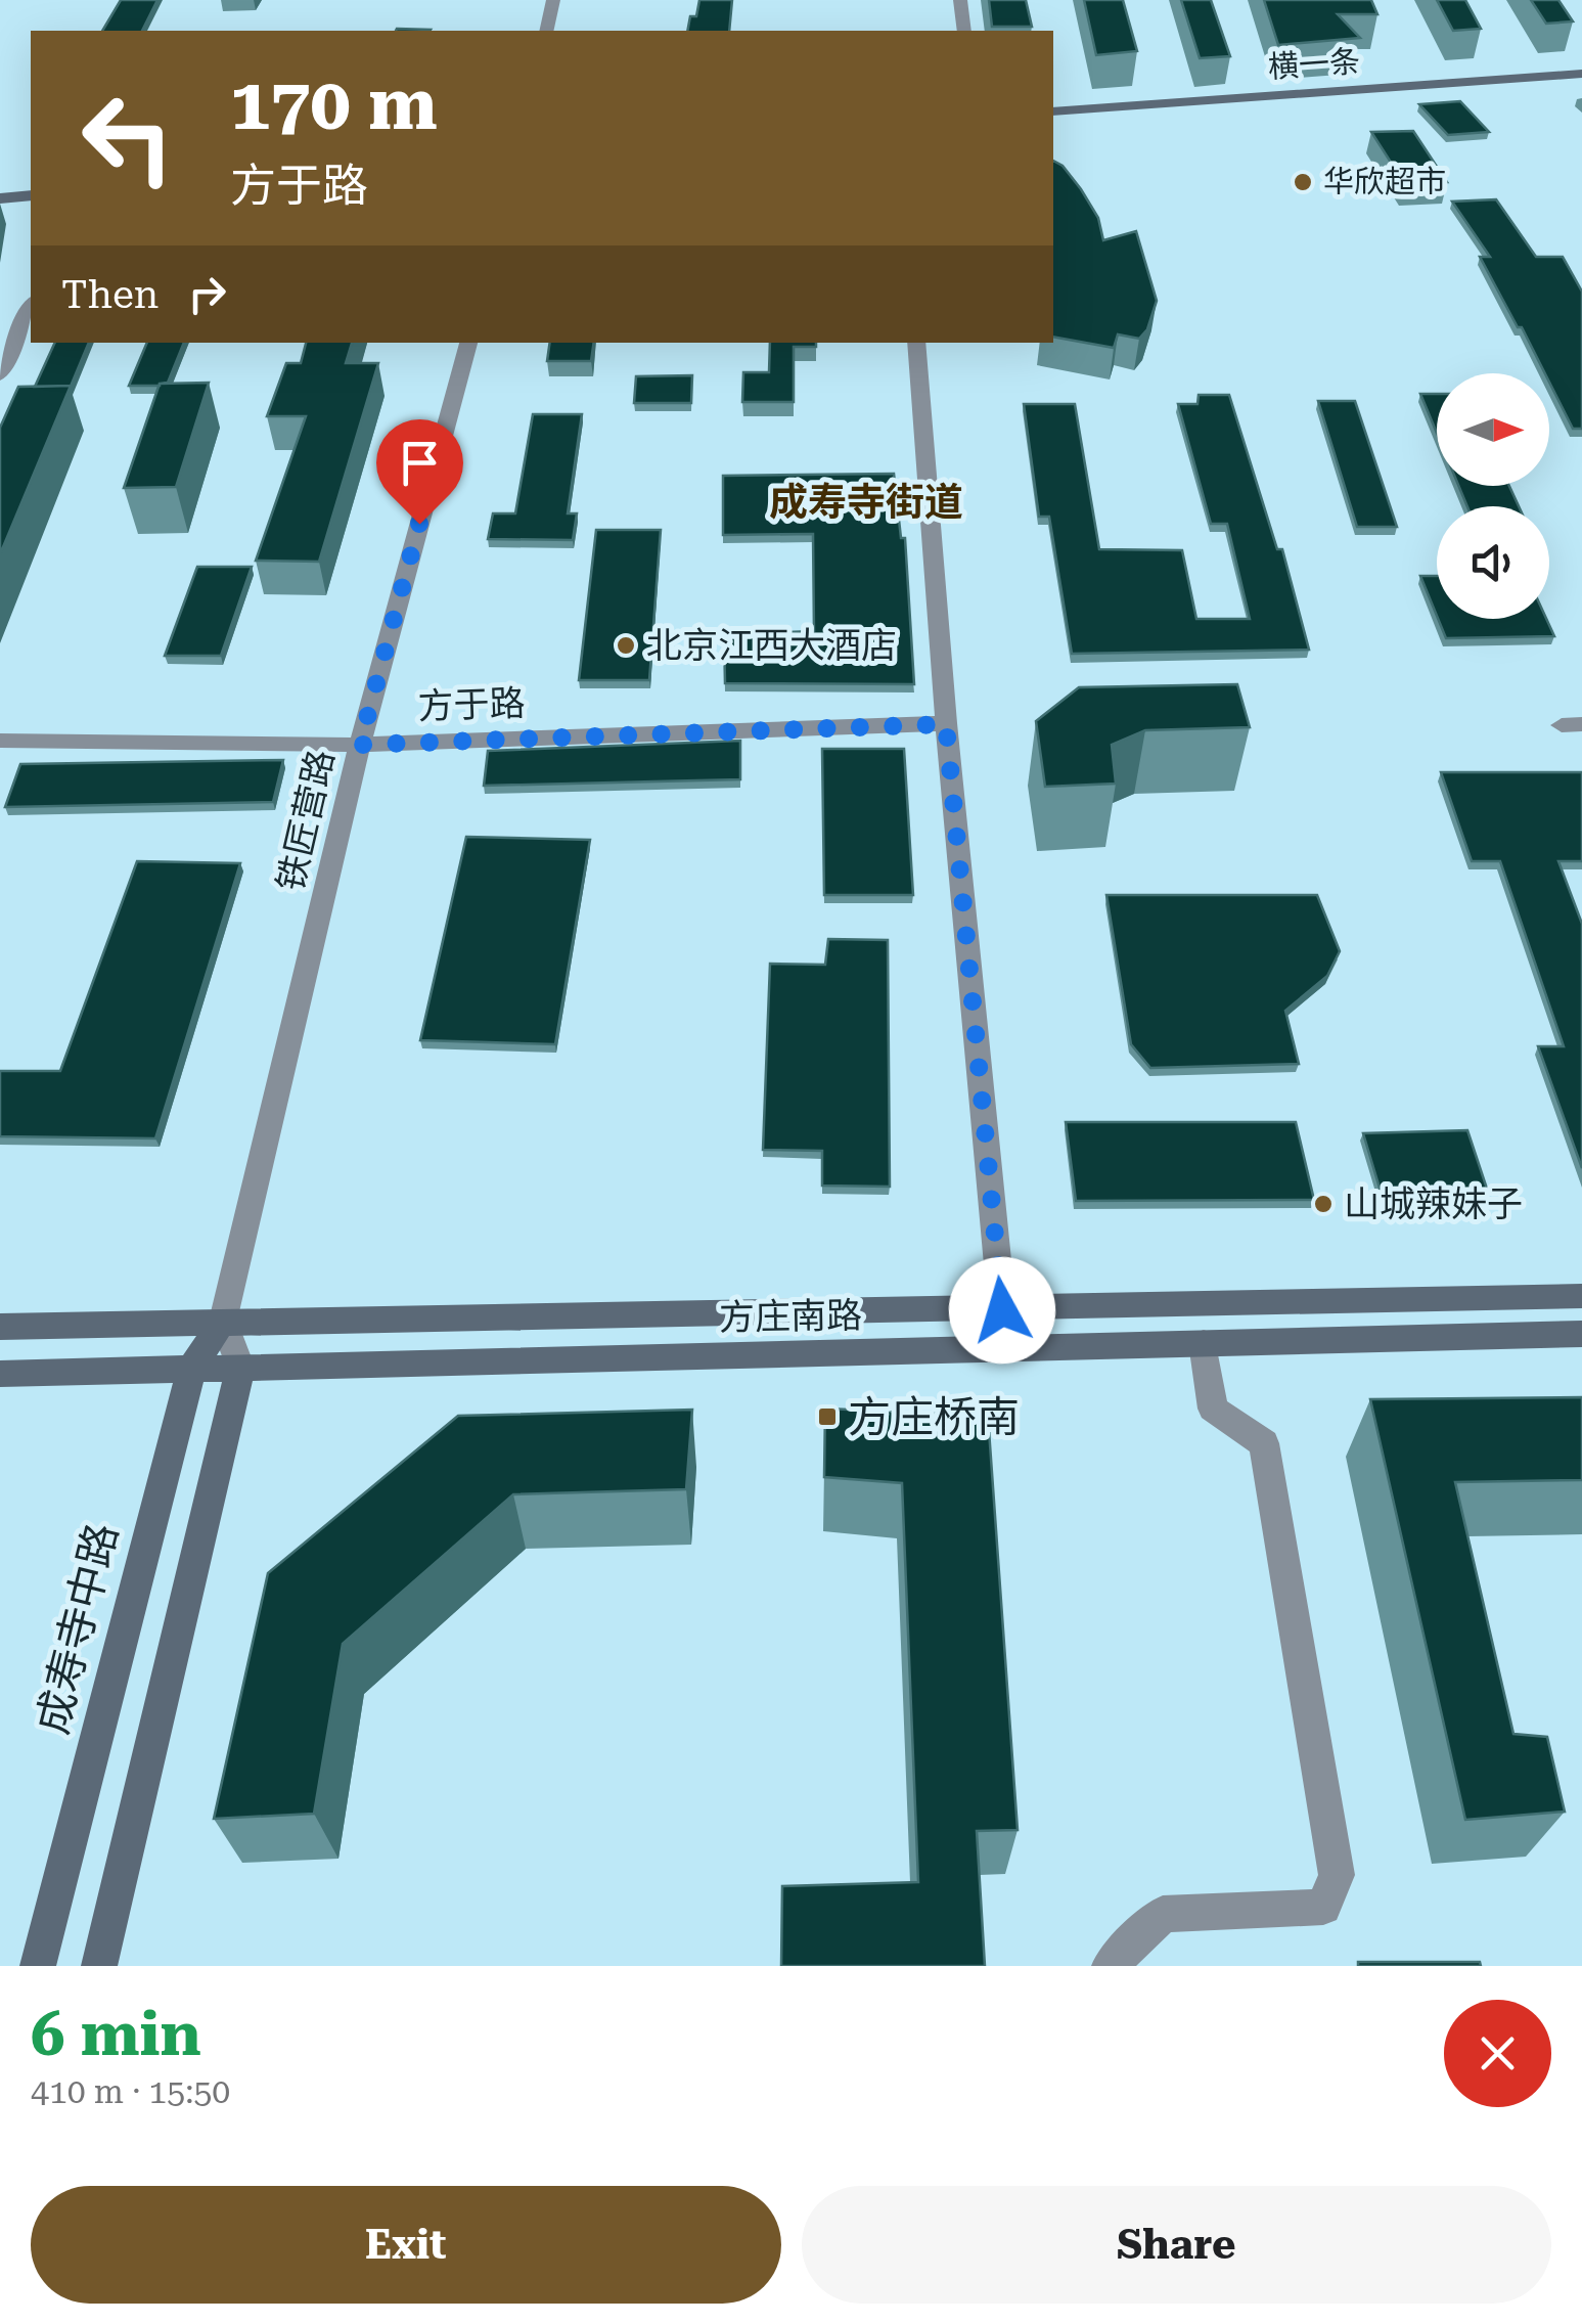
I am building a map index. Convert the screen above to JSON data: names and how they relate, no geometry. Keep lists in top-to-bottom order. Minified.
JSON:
{"streets":{"main road":["横一条","方庄南路","成寿寺中路"],"street":["方于路","铁匠营路"]},"crossings":[["方于路","铁匠营路"],["铁匠营路","方庄南路"],["铁匠营路","成寿寺中路"],["方庄南路","成寿寺中路"]],"districts":["成寿寺街道"],"places":{"other":["华欣超市","北京江西大酒店","山城辣妹子"],"transit":["方庄桥南"]},"north":"right","page":{"turn":["170 m","方于路"],"then":"Then","heading":["6 min","410 m · 15:50"],"buttons":["Exit","Share"]}}
